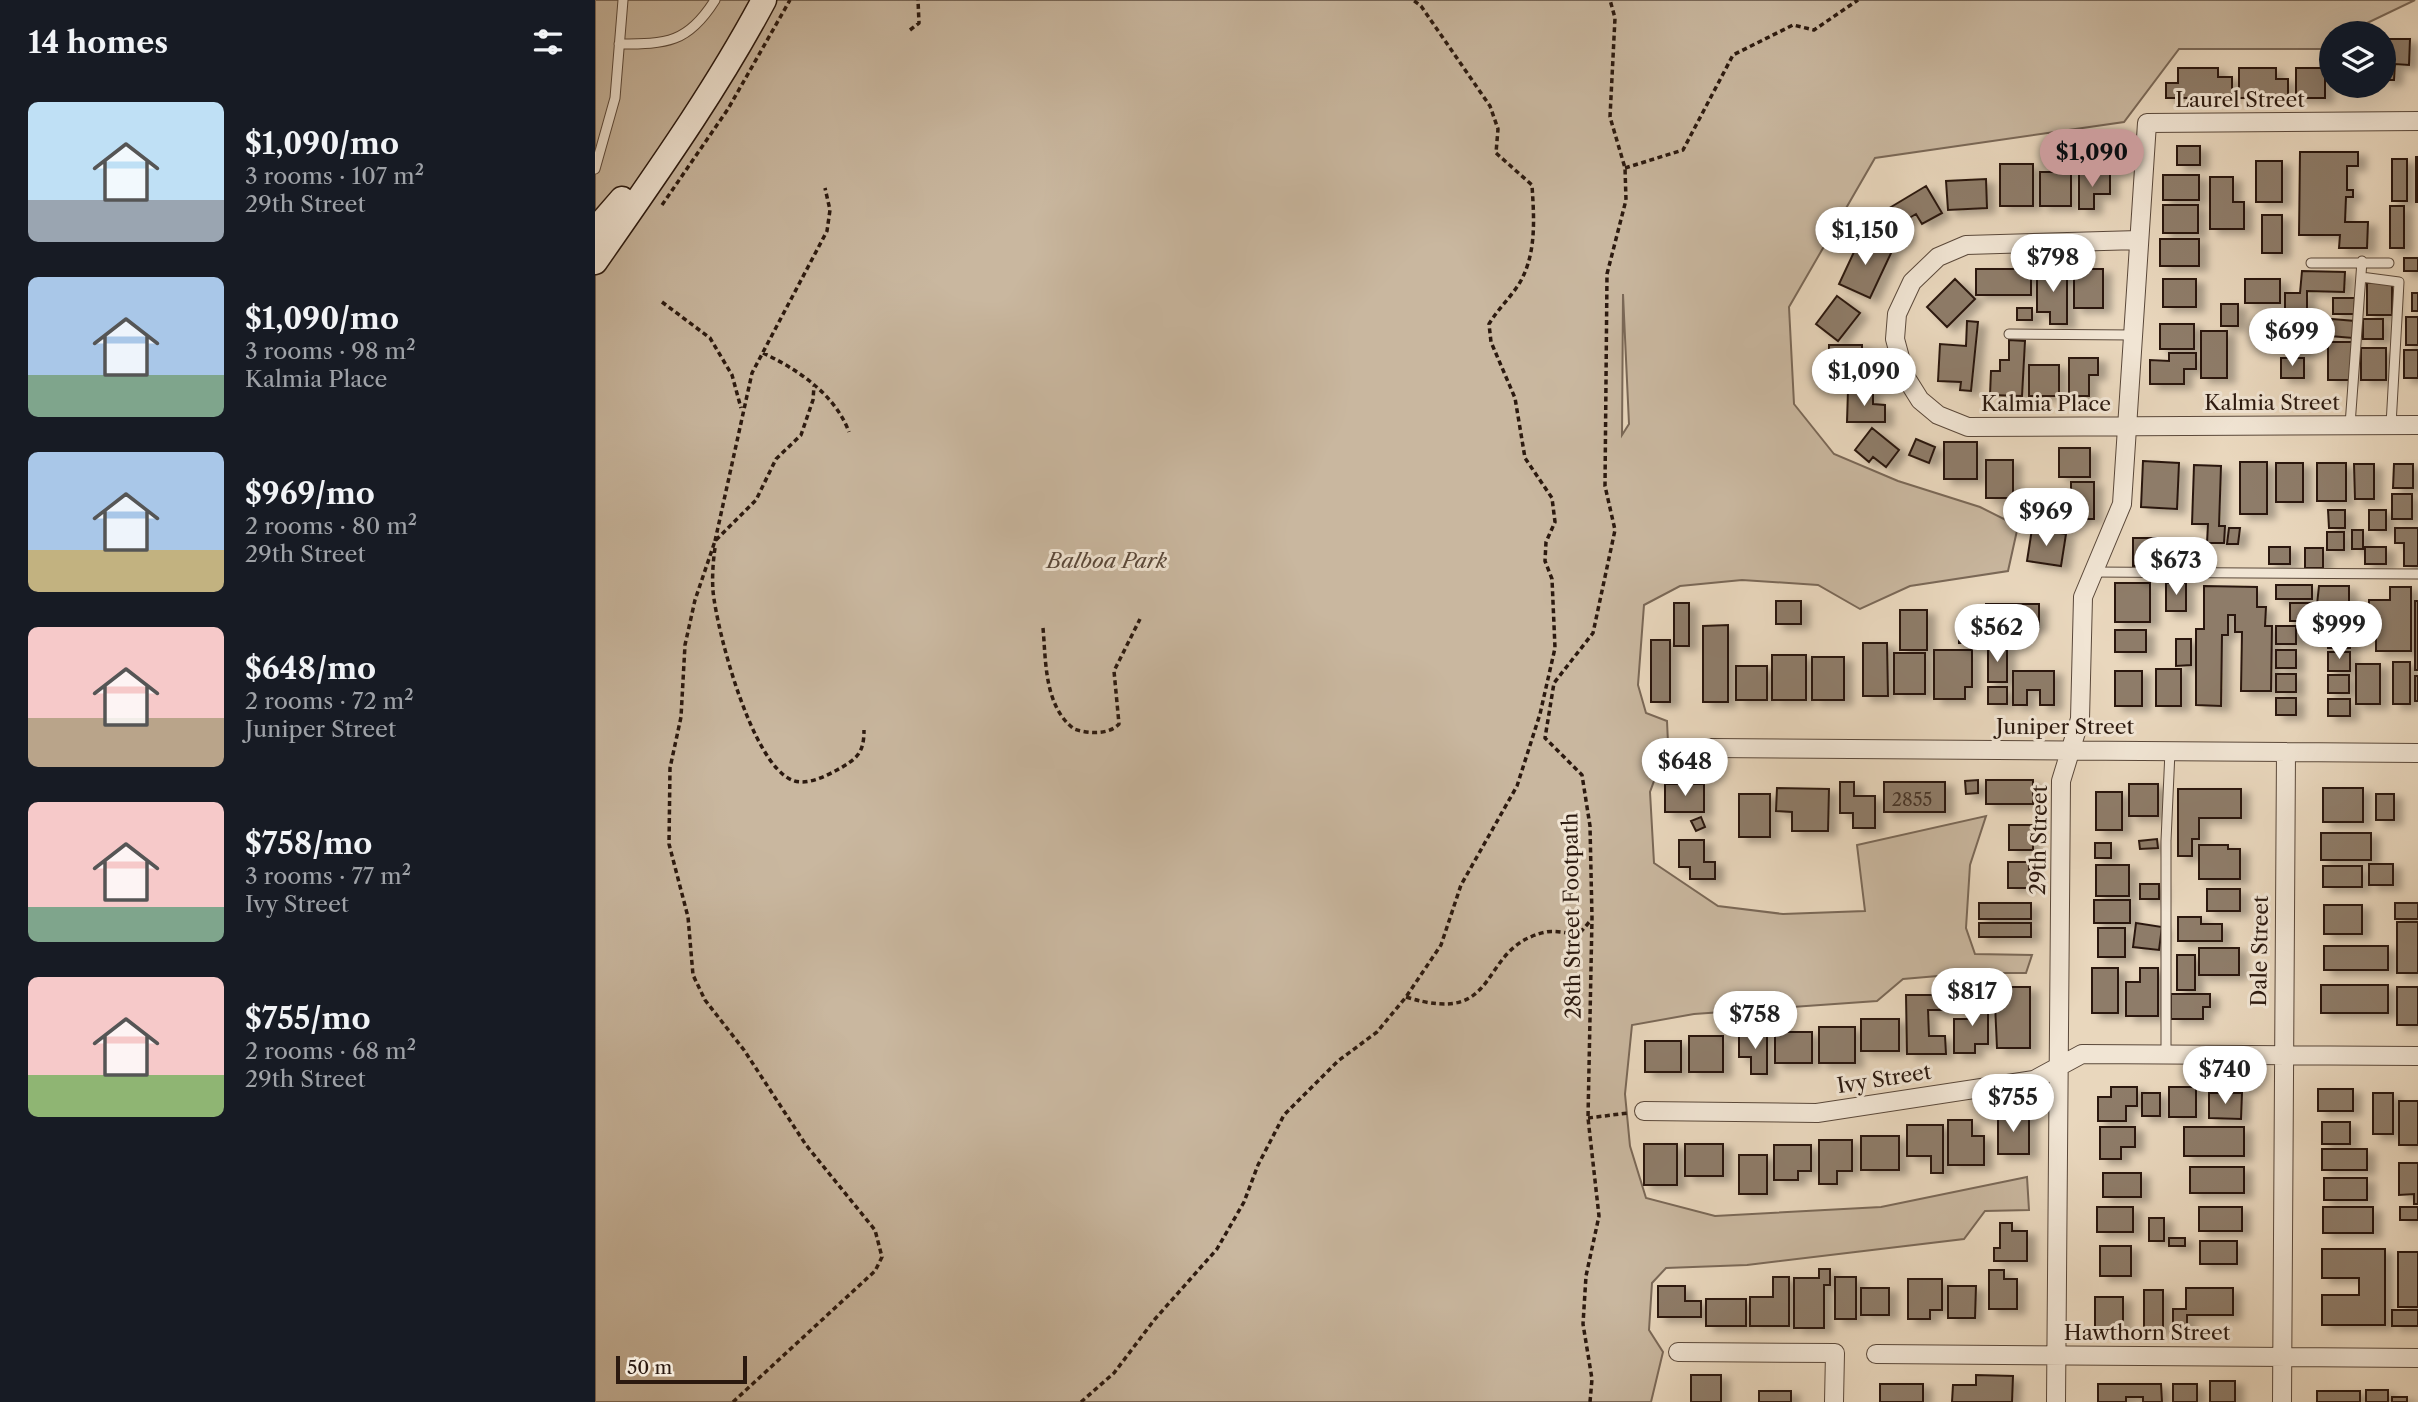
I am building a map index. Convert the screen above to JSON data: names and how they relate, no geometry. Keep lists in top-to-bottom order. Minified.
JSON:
{"streets":{"street":["Laurel Street","Kalmia Street","Kalmia Place","Juniper Street","29th Street","Dale Street","Ivy Street","Hawthorn Street"],"path":["28th Street Footpath"]},"crossings":[["Laurel Street","29th Street"],["Kalmia Street","Kalmia Place"],["Kalmia Street","29th Street"],["Kalmia Place","29th Street"],["Juniper Street","29th Street"],["Juniper Street","Dale Street"],["29th Street","Ivy Street"],["29th Street","Hawthorn Street"],["Dale Street","Ivy Street"],["Dale Street","Hawthorn Street"]],"parks":["Balboa Park"],"house_numbers":["2855"],"scale_bar":"50 m","page":{"heading":"14 homes","list":[{"name":"$1,090/mo","note":"3 rooms · 107 m² · 29th Street"},{"name":"$1,090/mo","note":"3 rooms · 98 m² · Kalmia Place"},{"name":"$969/mo","note":"2 rooms · 80 m² · 29th Street"},{"name":"$648/mo","note":"2 rooms · 72 m² · Juniper Street"},{"name":"$758/mo","note":"3 rooms · 77 m² · Ivy Street"},{"name":"$755/mo","note":"2 rooms · 68 m² · 29th Street"}],"price":["$1,090","$1,150","$798","$699","$1,090","$969","$673","$999","$562","$648","$817","$758","$740","$755"],"scale":"50 m"}}
